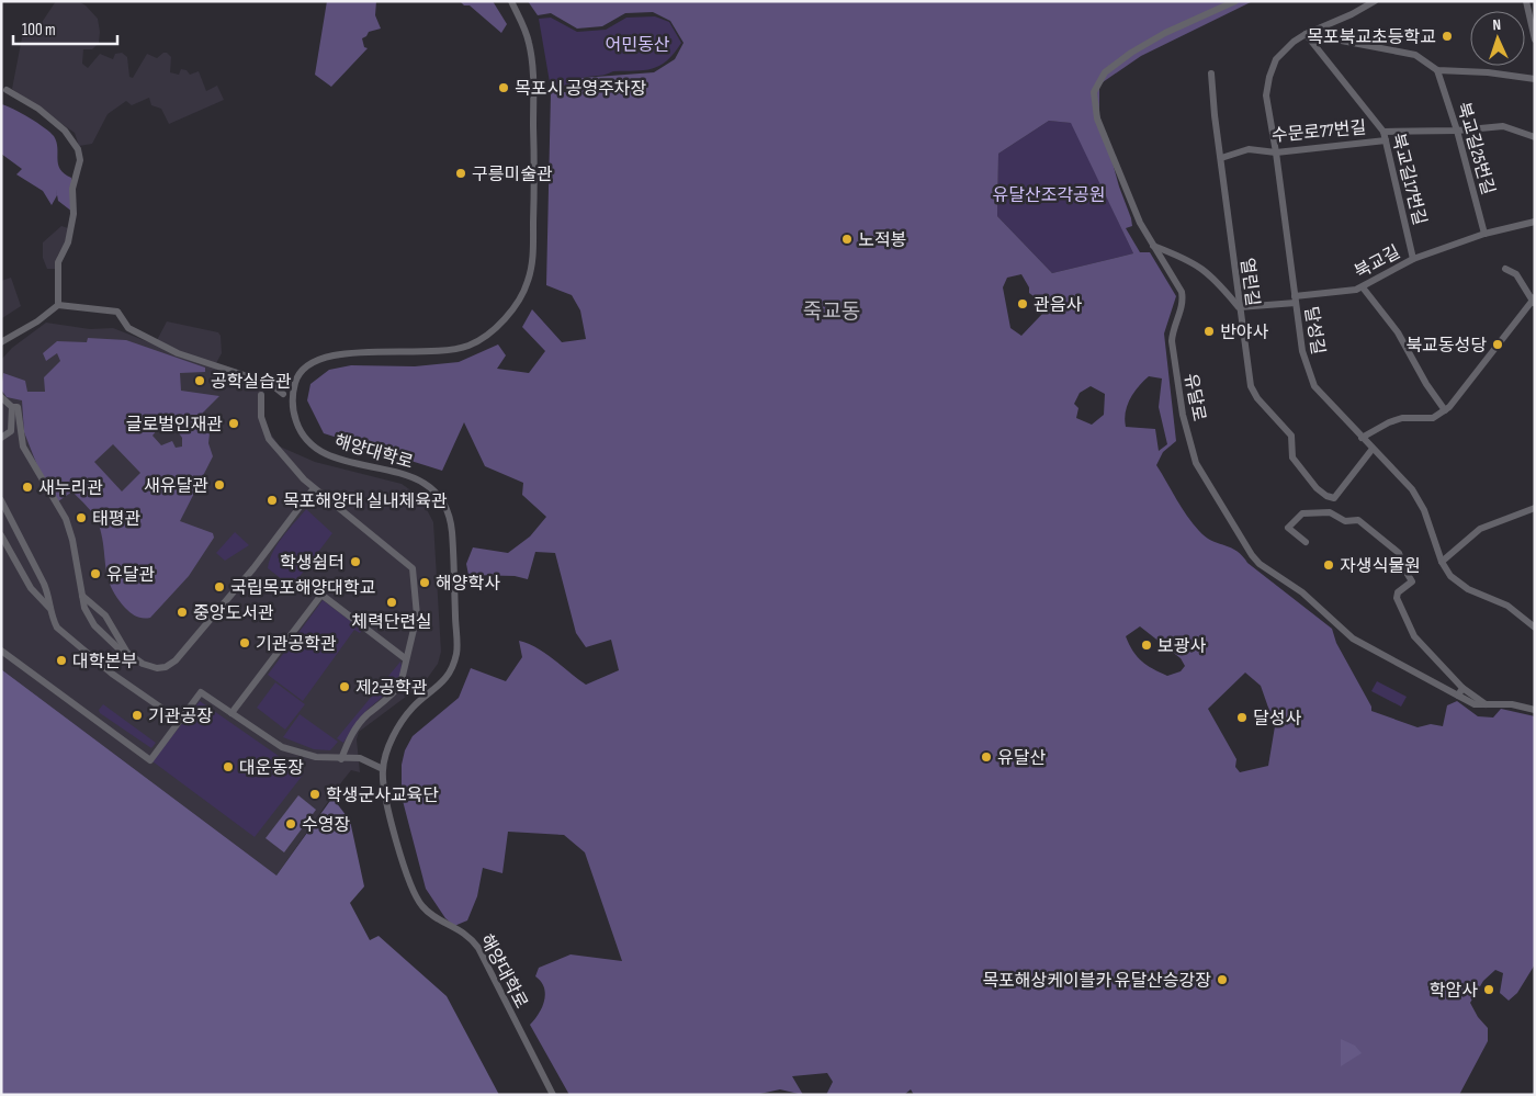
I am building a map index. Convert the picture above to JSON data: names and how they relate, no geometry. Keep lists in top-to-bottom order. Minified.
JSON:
{"streets":{"street":["수문로77번길","북교길25번길","북교길17번길","북교길","열린길","달성길","유달로","해양대학로"]},"crossings":[["수문로77번길","북교길25번길"],["수문로77번길","북교길17번길"],["수문로77번길","열린길"],["수문로77번길","달성길"],["북교길25번길","북교길"],["북교길17번길","북교길"],["북교길17번길","달성길"],["북교길","열린길"],["북교길","달성길"],["열린길","달성길"]],"districts":["죽교동"],"parks":["어민동산","유달산조각공원"],"places":["목포북교초등학교","목포시 공영주차장","구릉미술관","노적봉","관음사","반야사","북교동성당","공학실습관","글로벌인재관","새유달관","새누리관","목포해양대 실내체육관","태평관","학생쉼터","자생식물원","유달관","해양학사","국립목포해양대학교","체력단련실","중앙도서관","기관공학관","보광사","대학본부","제2공학관","기관공장","달성사","유달산","대운동장","학생군사교육단","수영장","목포해상케이블카 유달산승강장","학암사"],"scale_bar":"100 m","north":"top"}
